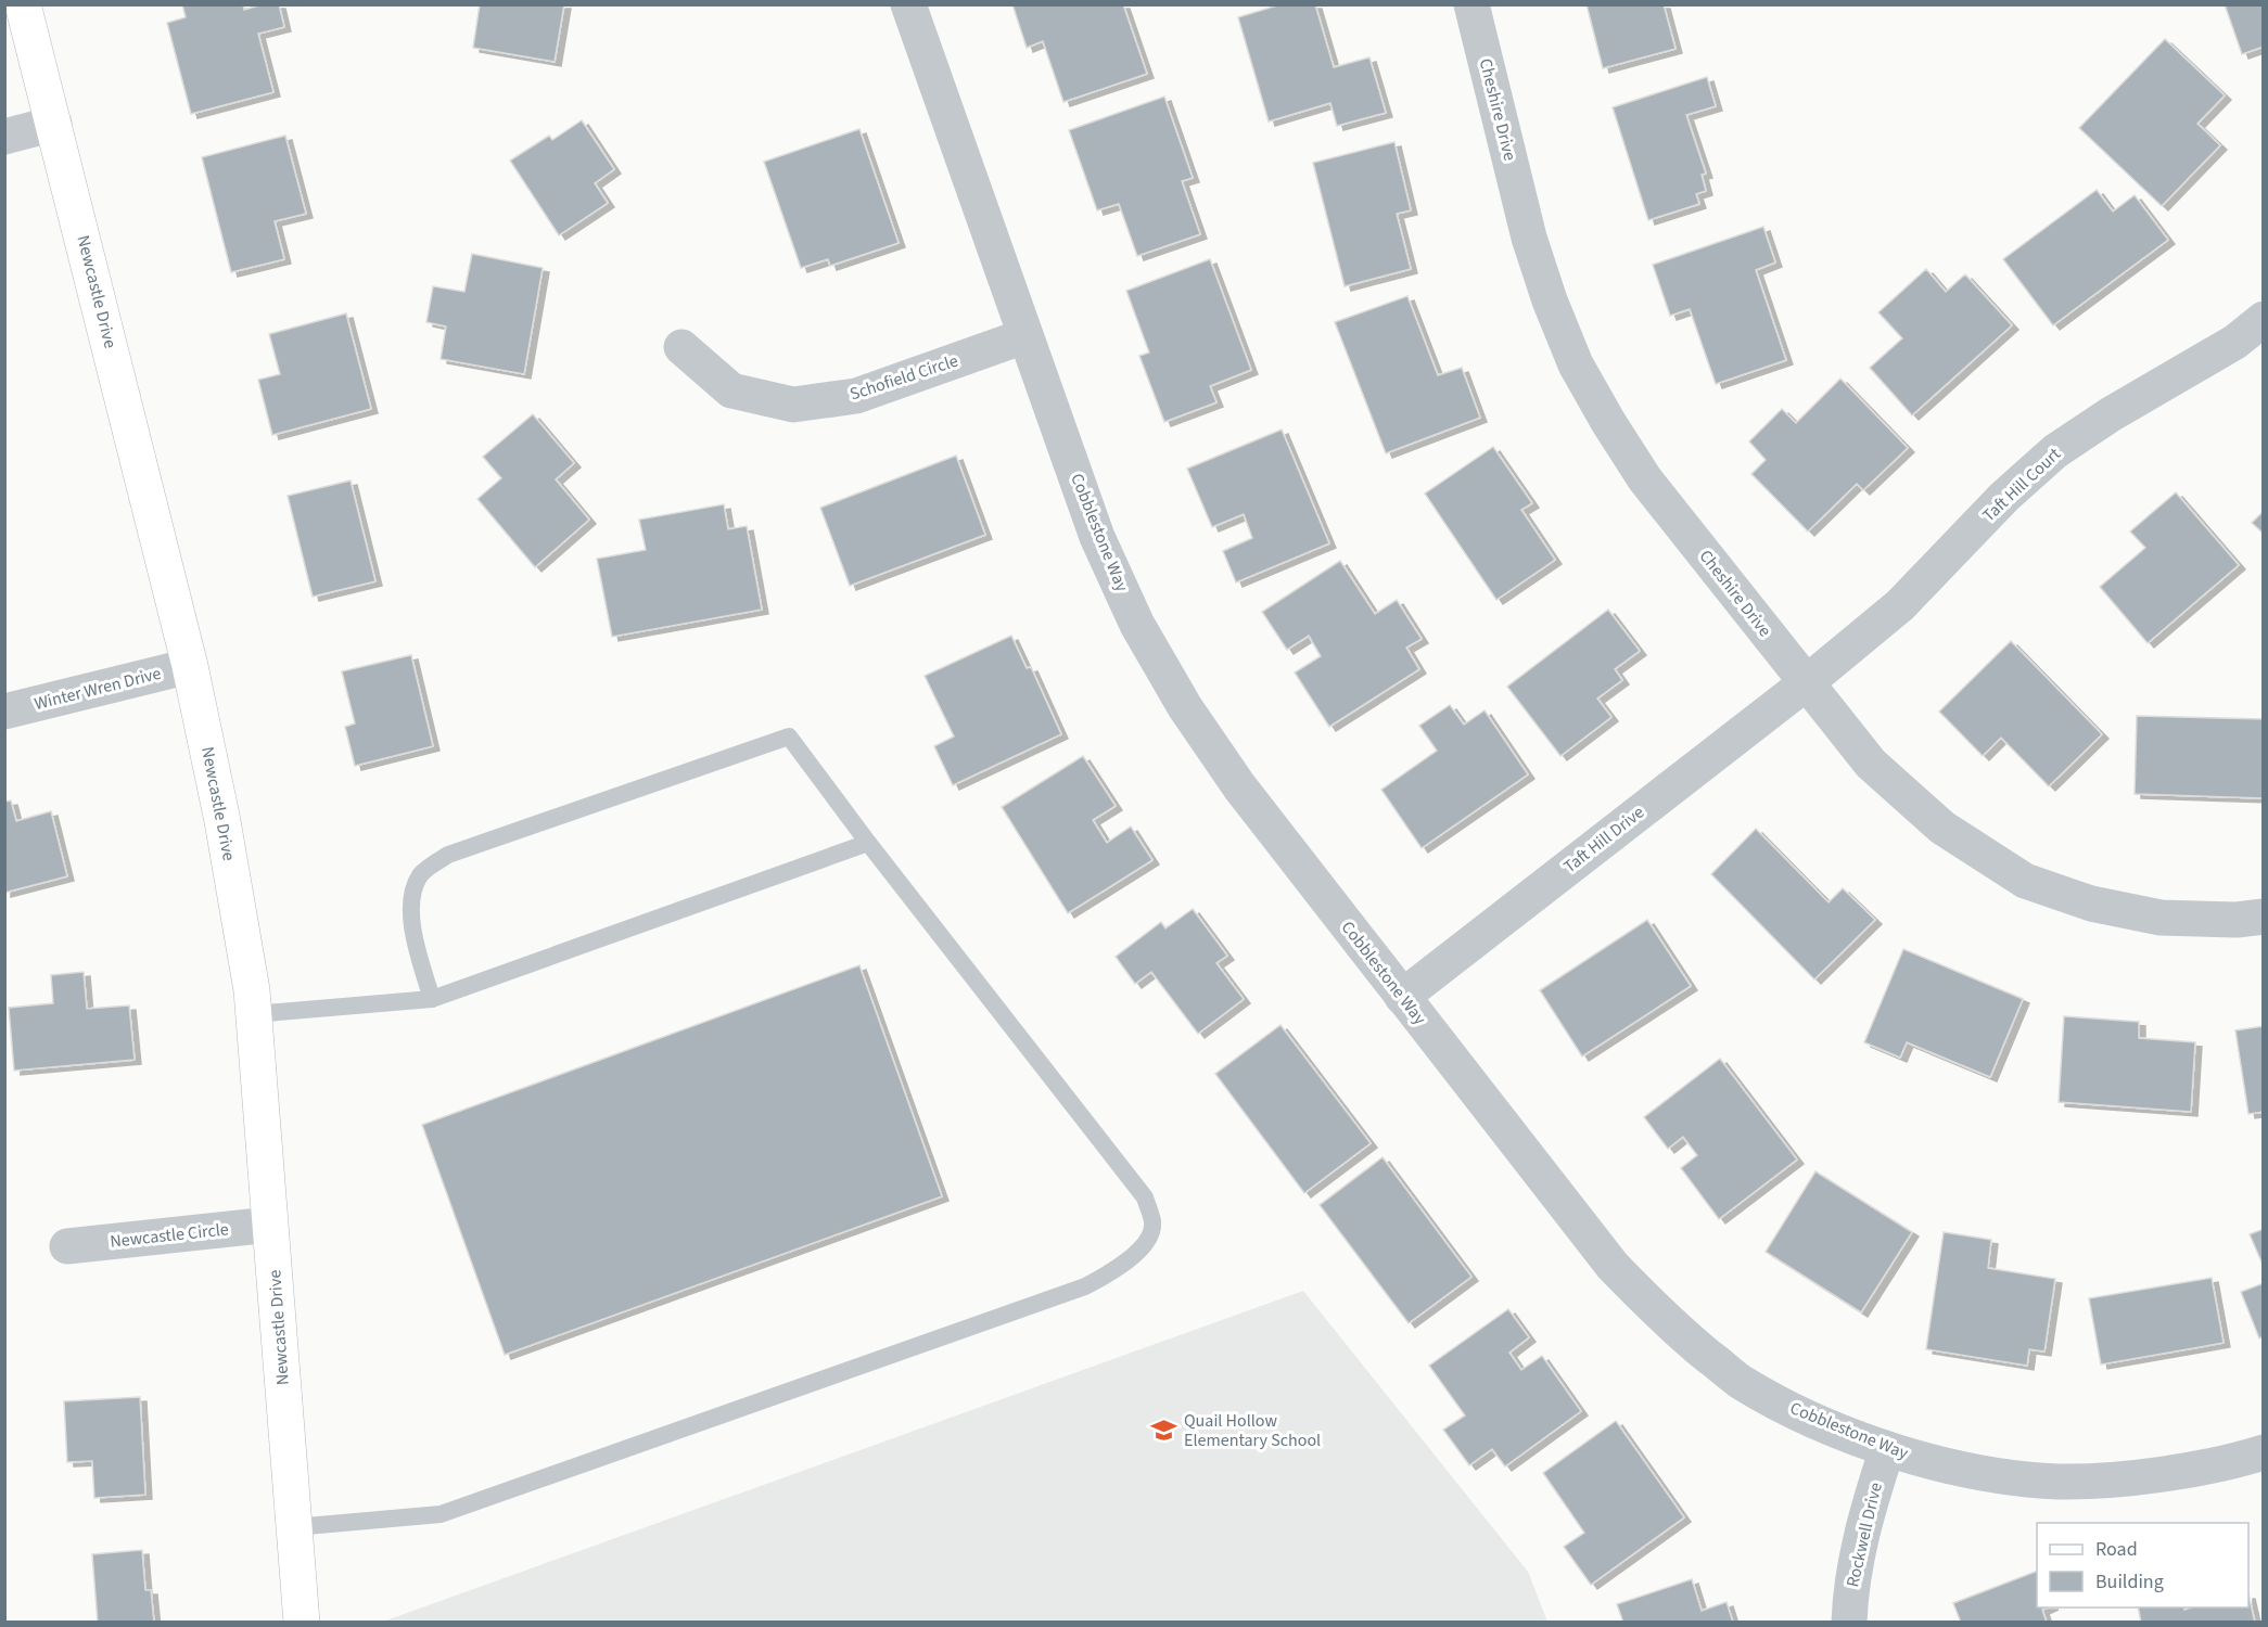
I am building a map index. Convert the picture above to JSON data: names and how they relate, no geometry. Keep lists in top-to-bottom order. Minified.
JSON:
{"streets":{"street":["Cheshire Drive","Newcastle Drive","Schofield Circle","Taft Hill Court","Cobblestone Way","Winter Wren Drive","Taft Hill Drive","Newcastle Circle","Rockwell Drive"]},"crossings":[["Cheshire Drive","Taft Hill Court"],["Cheshire Drive","Taft Hill Drive"],["Newcastle Drive","Winter Wren Drive"],["Newcastle Drive","Newcastle Circle"],["Schofield Circle","Cobblestone Way"],["Taft Hill Court","Taft Hill Drive"],["Cobblestone Way","Taft Hill Drive"],["Cobblestone Way","Rockwell Drive"]],"places":{"school or university":["Quail Hollow Elementary School"]},"legend":["Road","Building"]}
